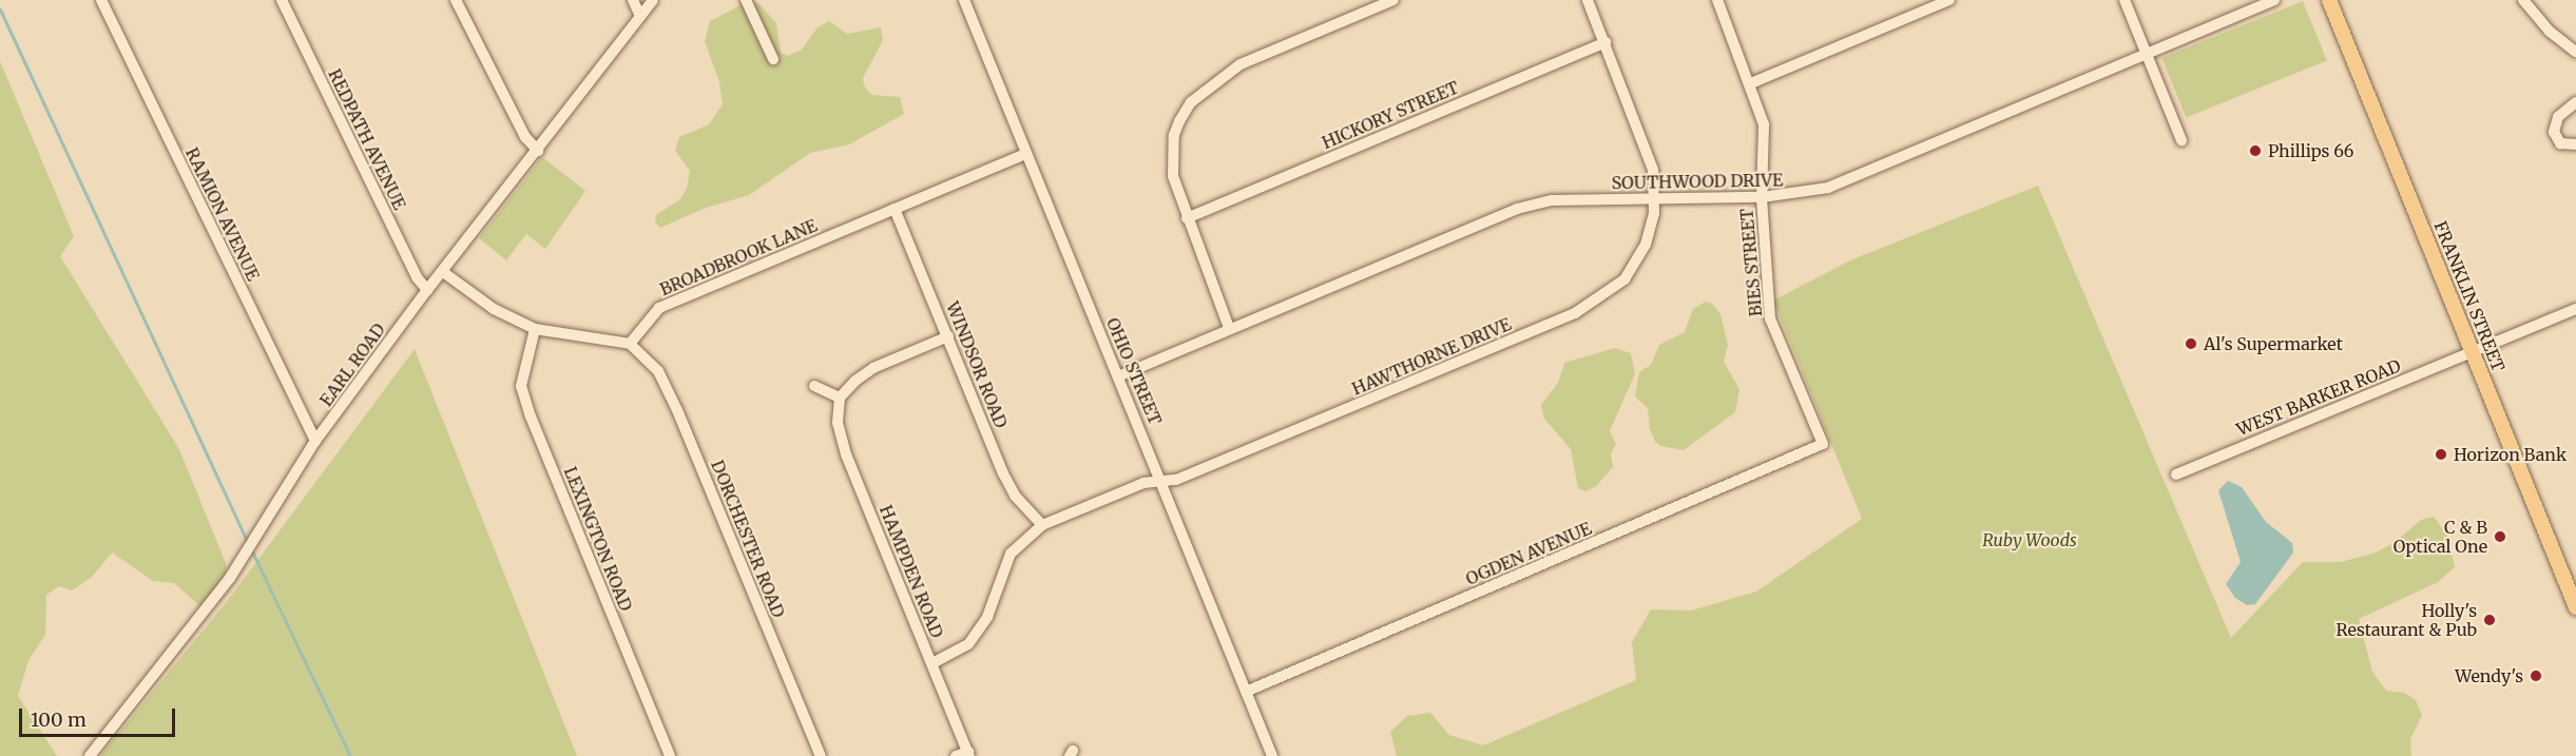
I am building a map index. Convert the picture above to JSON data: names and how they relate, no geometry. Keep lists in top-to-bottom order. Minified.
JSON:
{"streets":{"main road":["FRANKLIN STREET"],"street":["HICKORY STREET","REDPATH AVENUE","SOUTHWOOD DRIVE","RAMION AVENUE","BROADBROOK LANE","BIES STREET","HAWTHORNE DRIVE","EARL ROAD","WINDSOR ROAD","OHIO STREET","WEST BARKER ROAD","LEXINGTON ROAD","DORCHESTER ROAD","OGDEN AVENUE","HAMPDEN ROAD"]},"crossings":[["HICKORY STREET","HAWTHORNE DRIVE"],["REDPATH AVENUE","EARL ROAD"],["SOUTHWOOD DRIVE","BIES STREET"],["SOUTHWOOD DRIVE","HAWTHORNE DRIVE"],["SOUTHWOOD DRIVE","OHIO STREET"],["RAMION AVENUE","EARL ROAD"],["BROADBROOK LANE","WINDSOR ROAD"],["BROADBROOK LANE","OHIO STREET"],["BROADBROOK LANE","DORCHESTER ROAD"],["BIES STREET","OGDEN AVENUE"],["FRANKLIN STREET","WEST BARKER ROAD"],["HAWTHORNE DRIVE","WINDSOR ROAD"],["HAWTHORNE DRIVE","OHIO STREET"],["HAWTHORNE DRIVE","HAMPDEN ROAD"],["OHIO STREET","OGDEN AVENUE"]],"parks":["Ruby Woods"],"places":["Phillips 66","Al's Supermarket","Horizon Bank","C & B Optical One","Holly's Restaurant & Pub","Wendy's"],"scale_bar":"100 m"}
